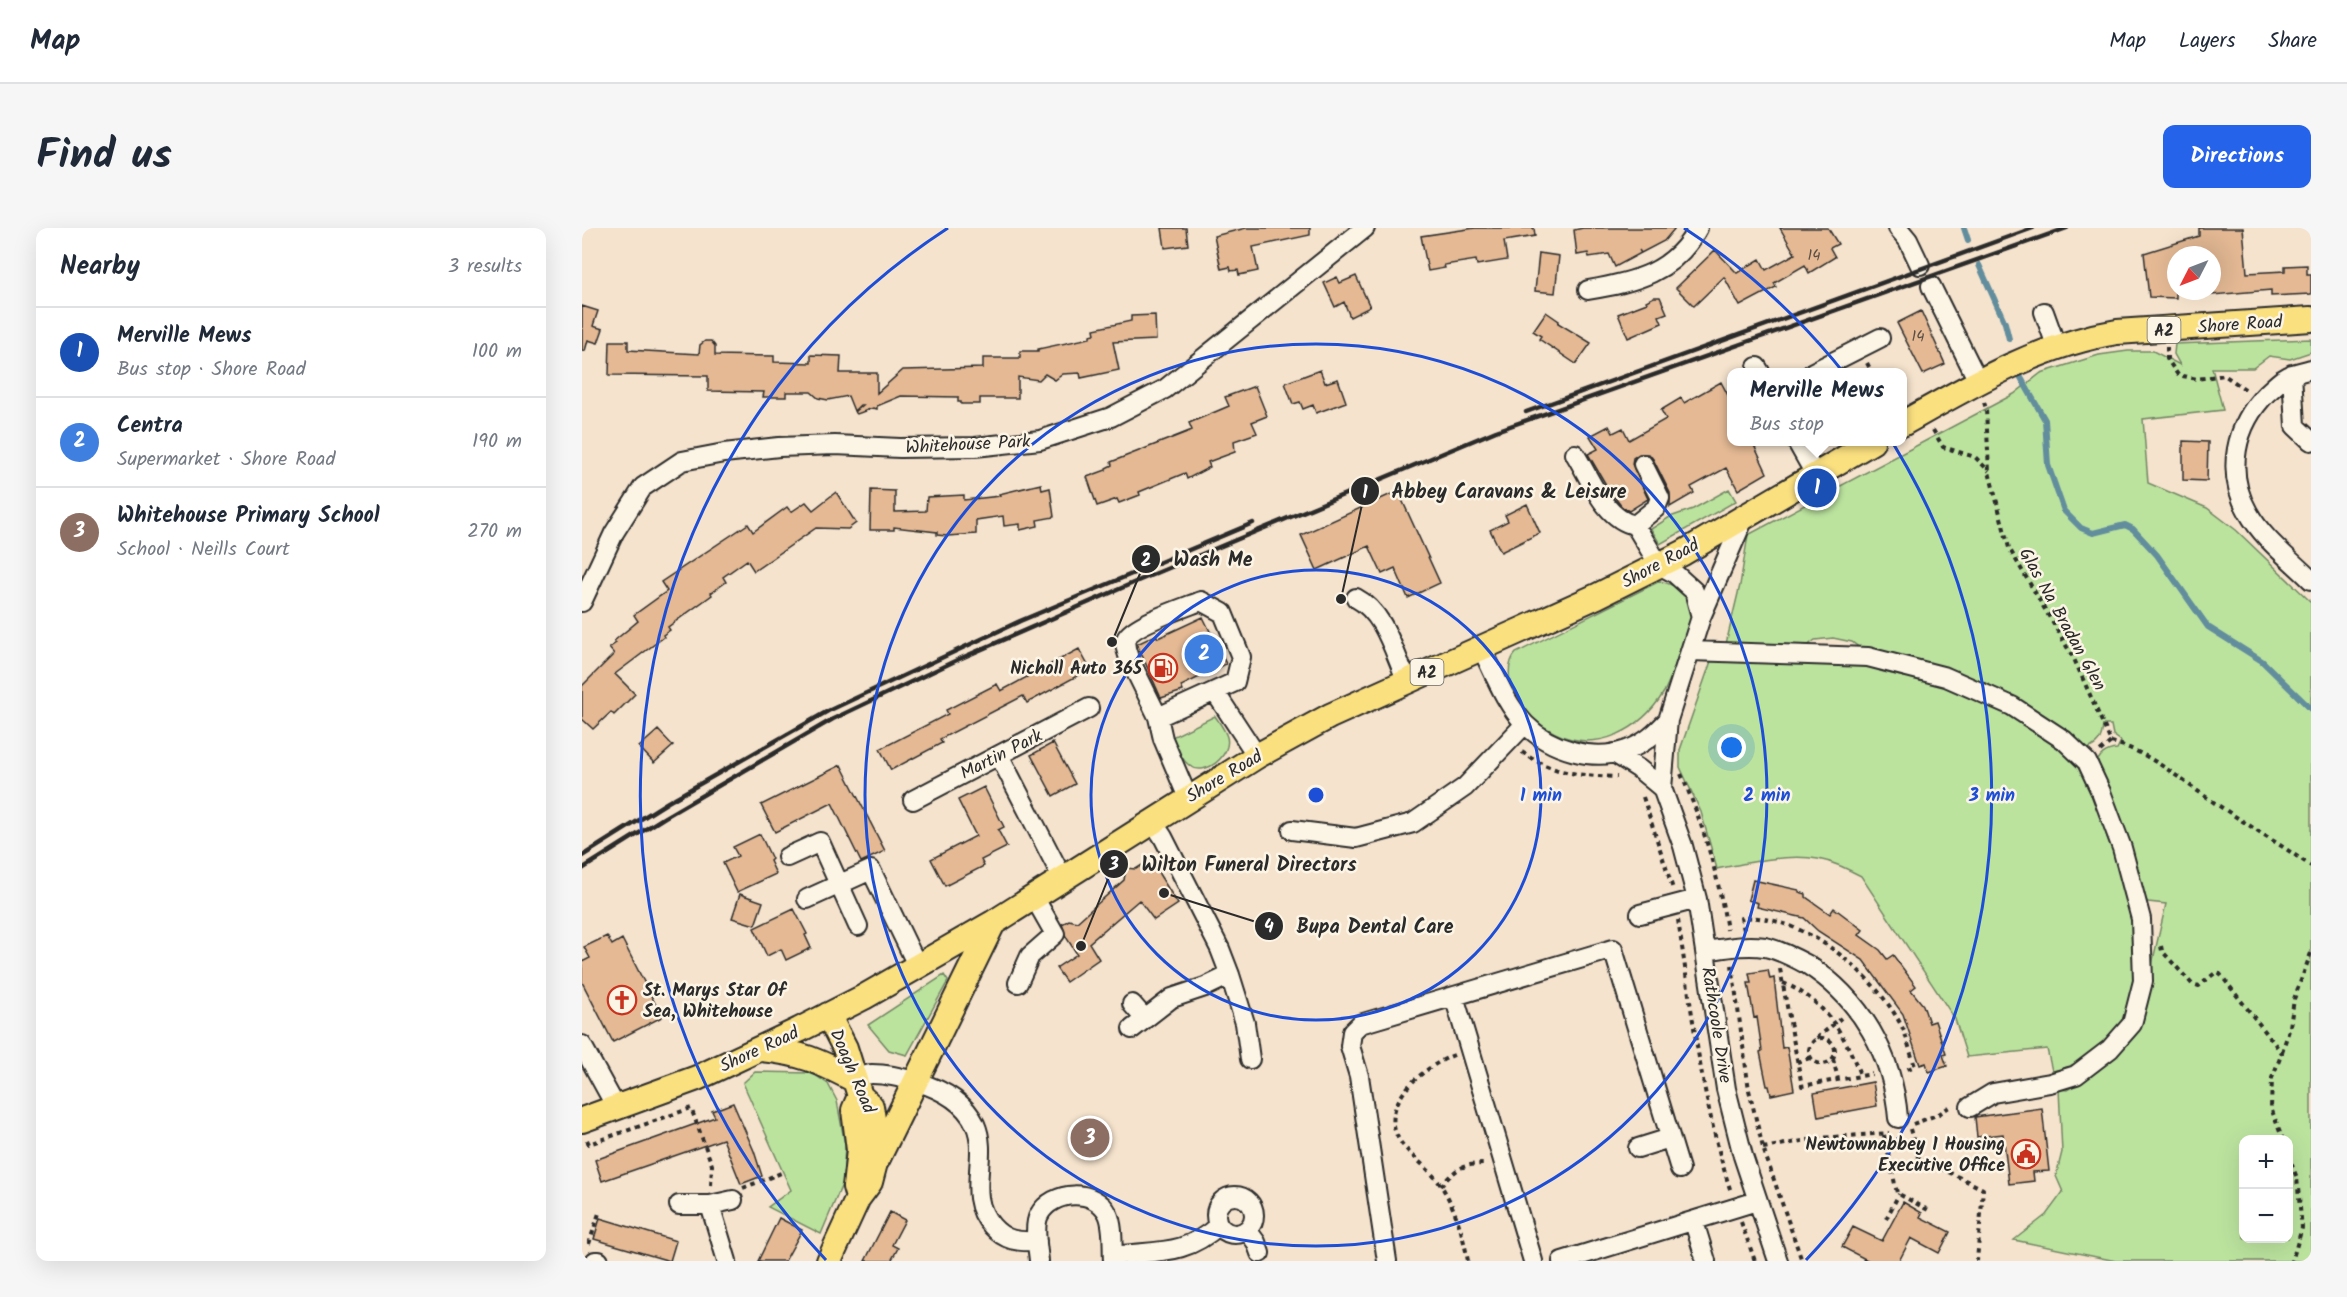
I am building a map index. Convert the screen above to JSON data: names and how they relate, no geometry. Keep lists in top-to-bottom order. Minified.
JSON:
{"streets":{"main road":["Shore Road","A2","Doagh Road"],"street":["Whitehouse Park","Martin Park","Rathcoole Drive"],"path":["Glas Na Bradan Glen"]},"crossings":[["Shore Road","Glas Na Bradan Glen"],["Shore Road","Rathcoole Drive"],["Shore Road","Doagh Road"]],"places":{"other":["Abbey Caravans & Leisure","Wash Me","Bupa Dental Care","Wilton Funeral Directors"],"fuel station":["Nicholl Auto 365"],"church":["St. Marys Star Of Sea, Whitehouse"],"public building":["Newtownabbey 1 Housing Executive Office"]},"house_numbers":["14","14"],"north":"bottom left","page":{"header":"Map","nav":["Map","Layers","Share"],"title":"Find us","buttons":"Directions","heading":["Nearby","3 results"],"list":[{"mark":"1","name":"Merville Mews","note":"Bus stop · Shore Road","value":"100 m"},{"mark":"2","name":"Centra","note":"Supermarket · Shore Road","value":"190 m"},{"mark":"3","name":"Whitehouse Primary School","note":"School · Neills Court","value":"270 m"}],"popup":["Merville Mews","Bus stop"],"pins":["1","2","3"],"map_buttons":["+","−"]},"rings":["1 min","2 min","3 min"]}
